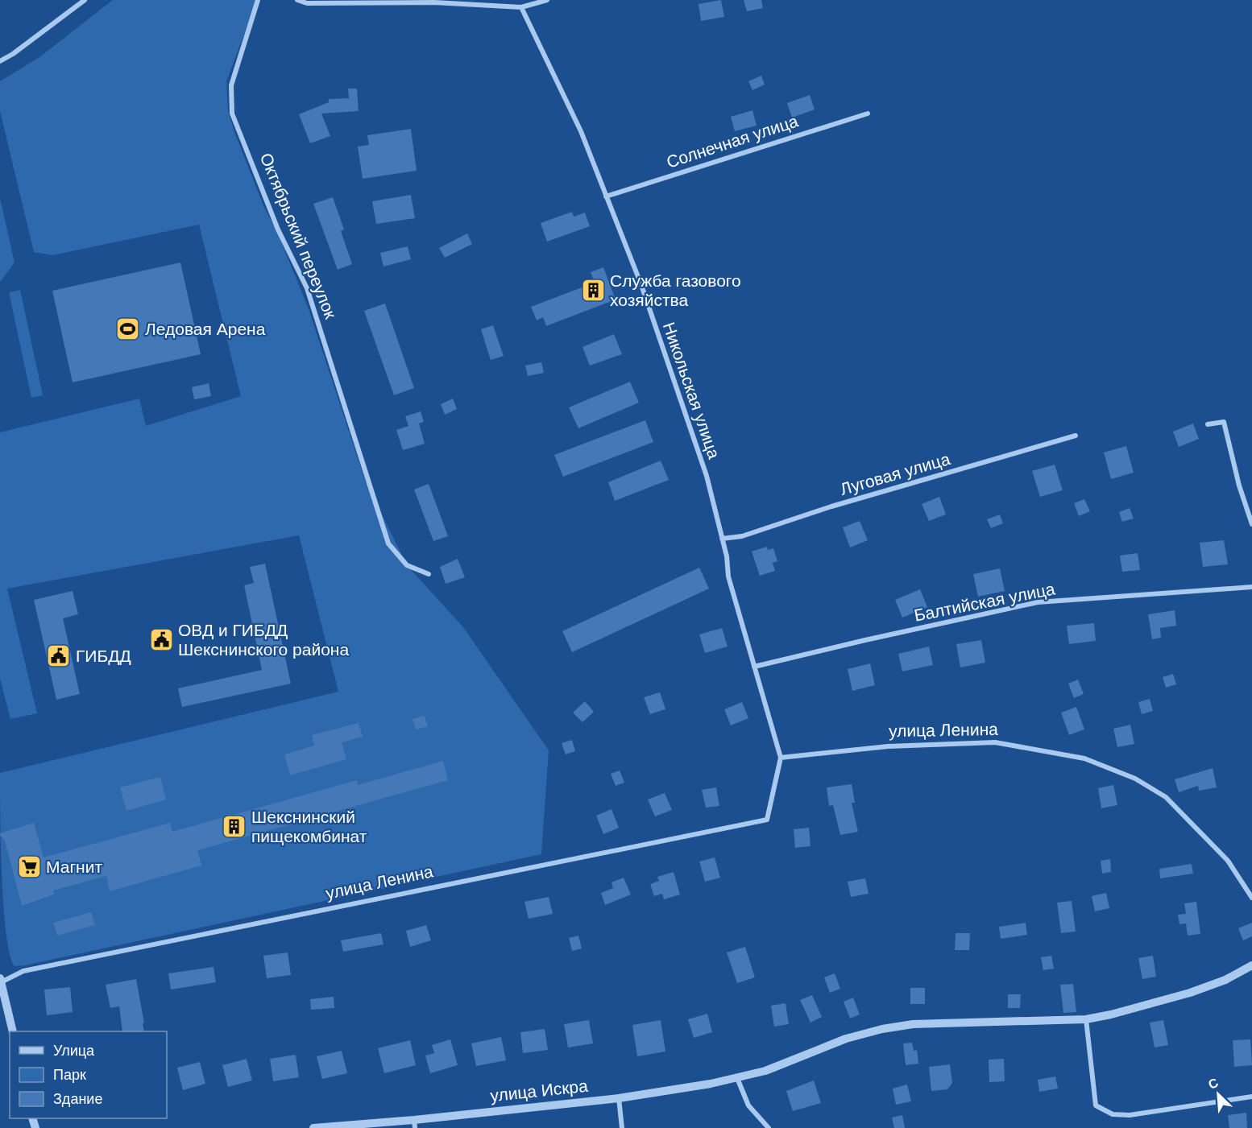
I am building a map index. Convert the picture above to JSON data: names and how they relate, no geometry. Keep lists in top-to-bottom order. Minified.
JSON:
{"streets":{"street":["Солнечная улица","Октябрьский переулок","Никольская улица","Луговая улица","Балтийская улица","улица Ленина","улица Искра"]},"crossings":[["Солнечная улица","Никольская улица"],["Никольская улица","Луговая улица"],["Никольская улица","Балтийская улица"],["Никольская улица","улица Ленина"]],"places":{"building":["Служба газового хозяйства","Шекснинский пищекомбинат"],"sports":["Ледовая Арена"],"public building":["ОВД и ГИБДД Шекснинского района","ГИБДД"],"supermarket":["Магнит"]},"legend":["Улица","Парк","Здание"],"north":"top left"}
